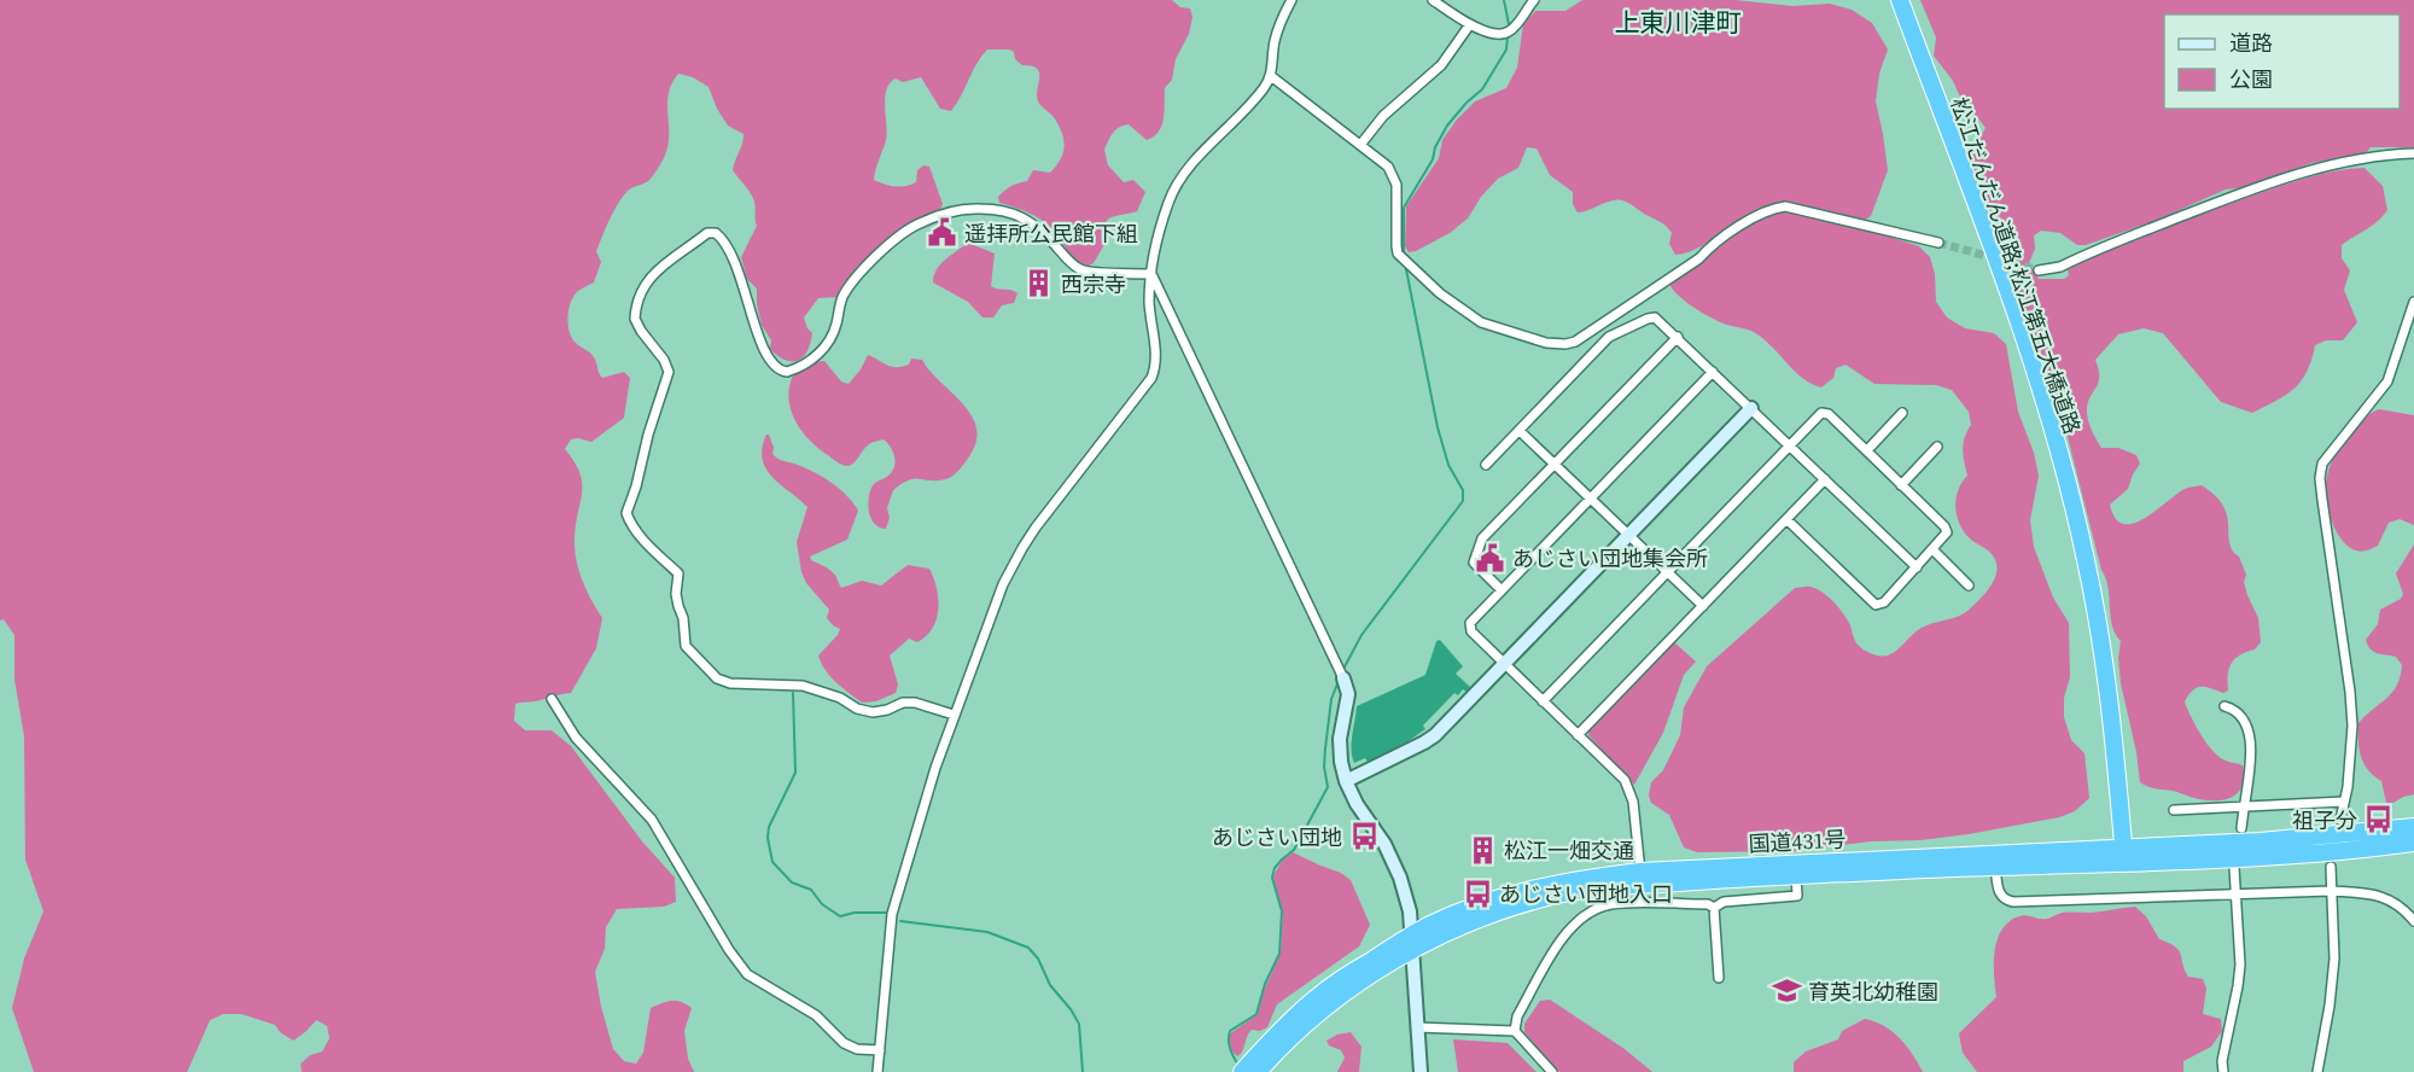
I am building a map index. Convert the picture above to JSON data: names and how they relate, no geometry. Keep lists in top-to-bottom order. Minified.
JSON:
{"streets":{"highway":["松江だんだん道路;松江第五大橋道路","国道431号"]},"crossings":[["松江だんだん道路;松江第五大橋道路","国道431号"]],"districts":["上東川津町"],"places":{"public building":["遥拝所公民館下組","あじさい団地集会所"],"building":["西宗寺","松江一畑交通"],"bus stop":["祖子分","あじさい団地","あじさい団地入口"],"school or university":["育英北幼稚園"]},"legend":["道路","公園"]}
